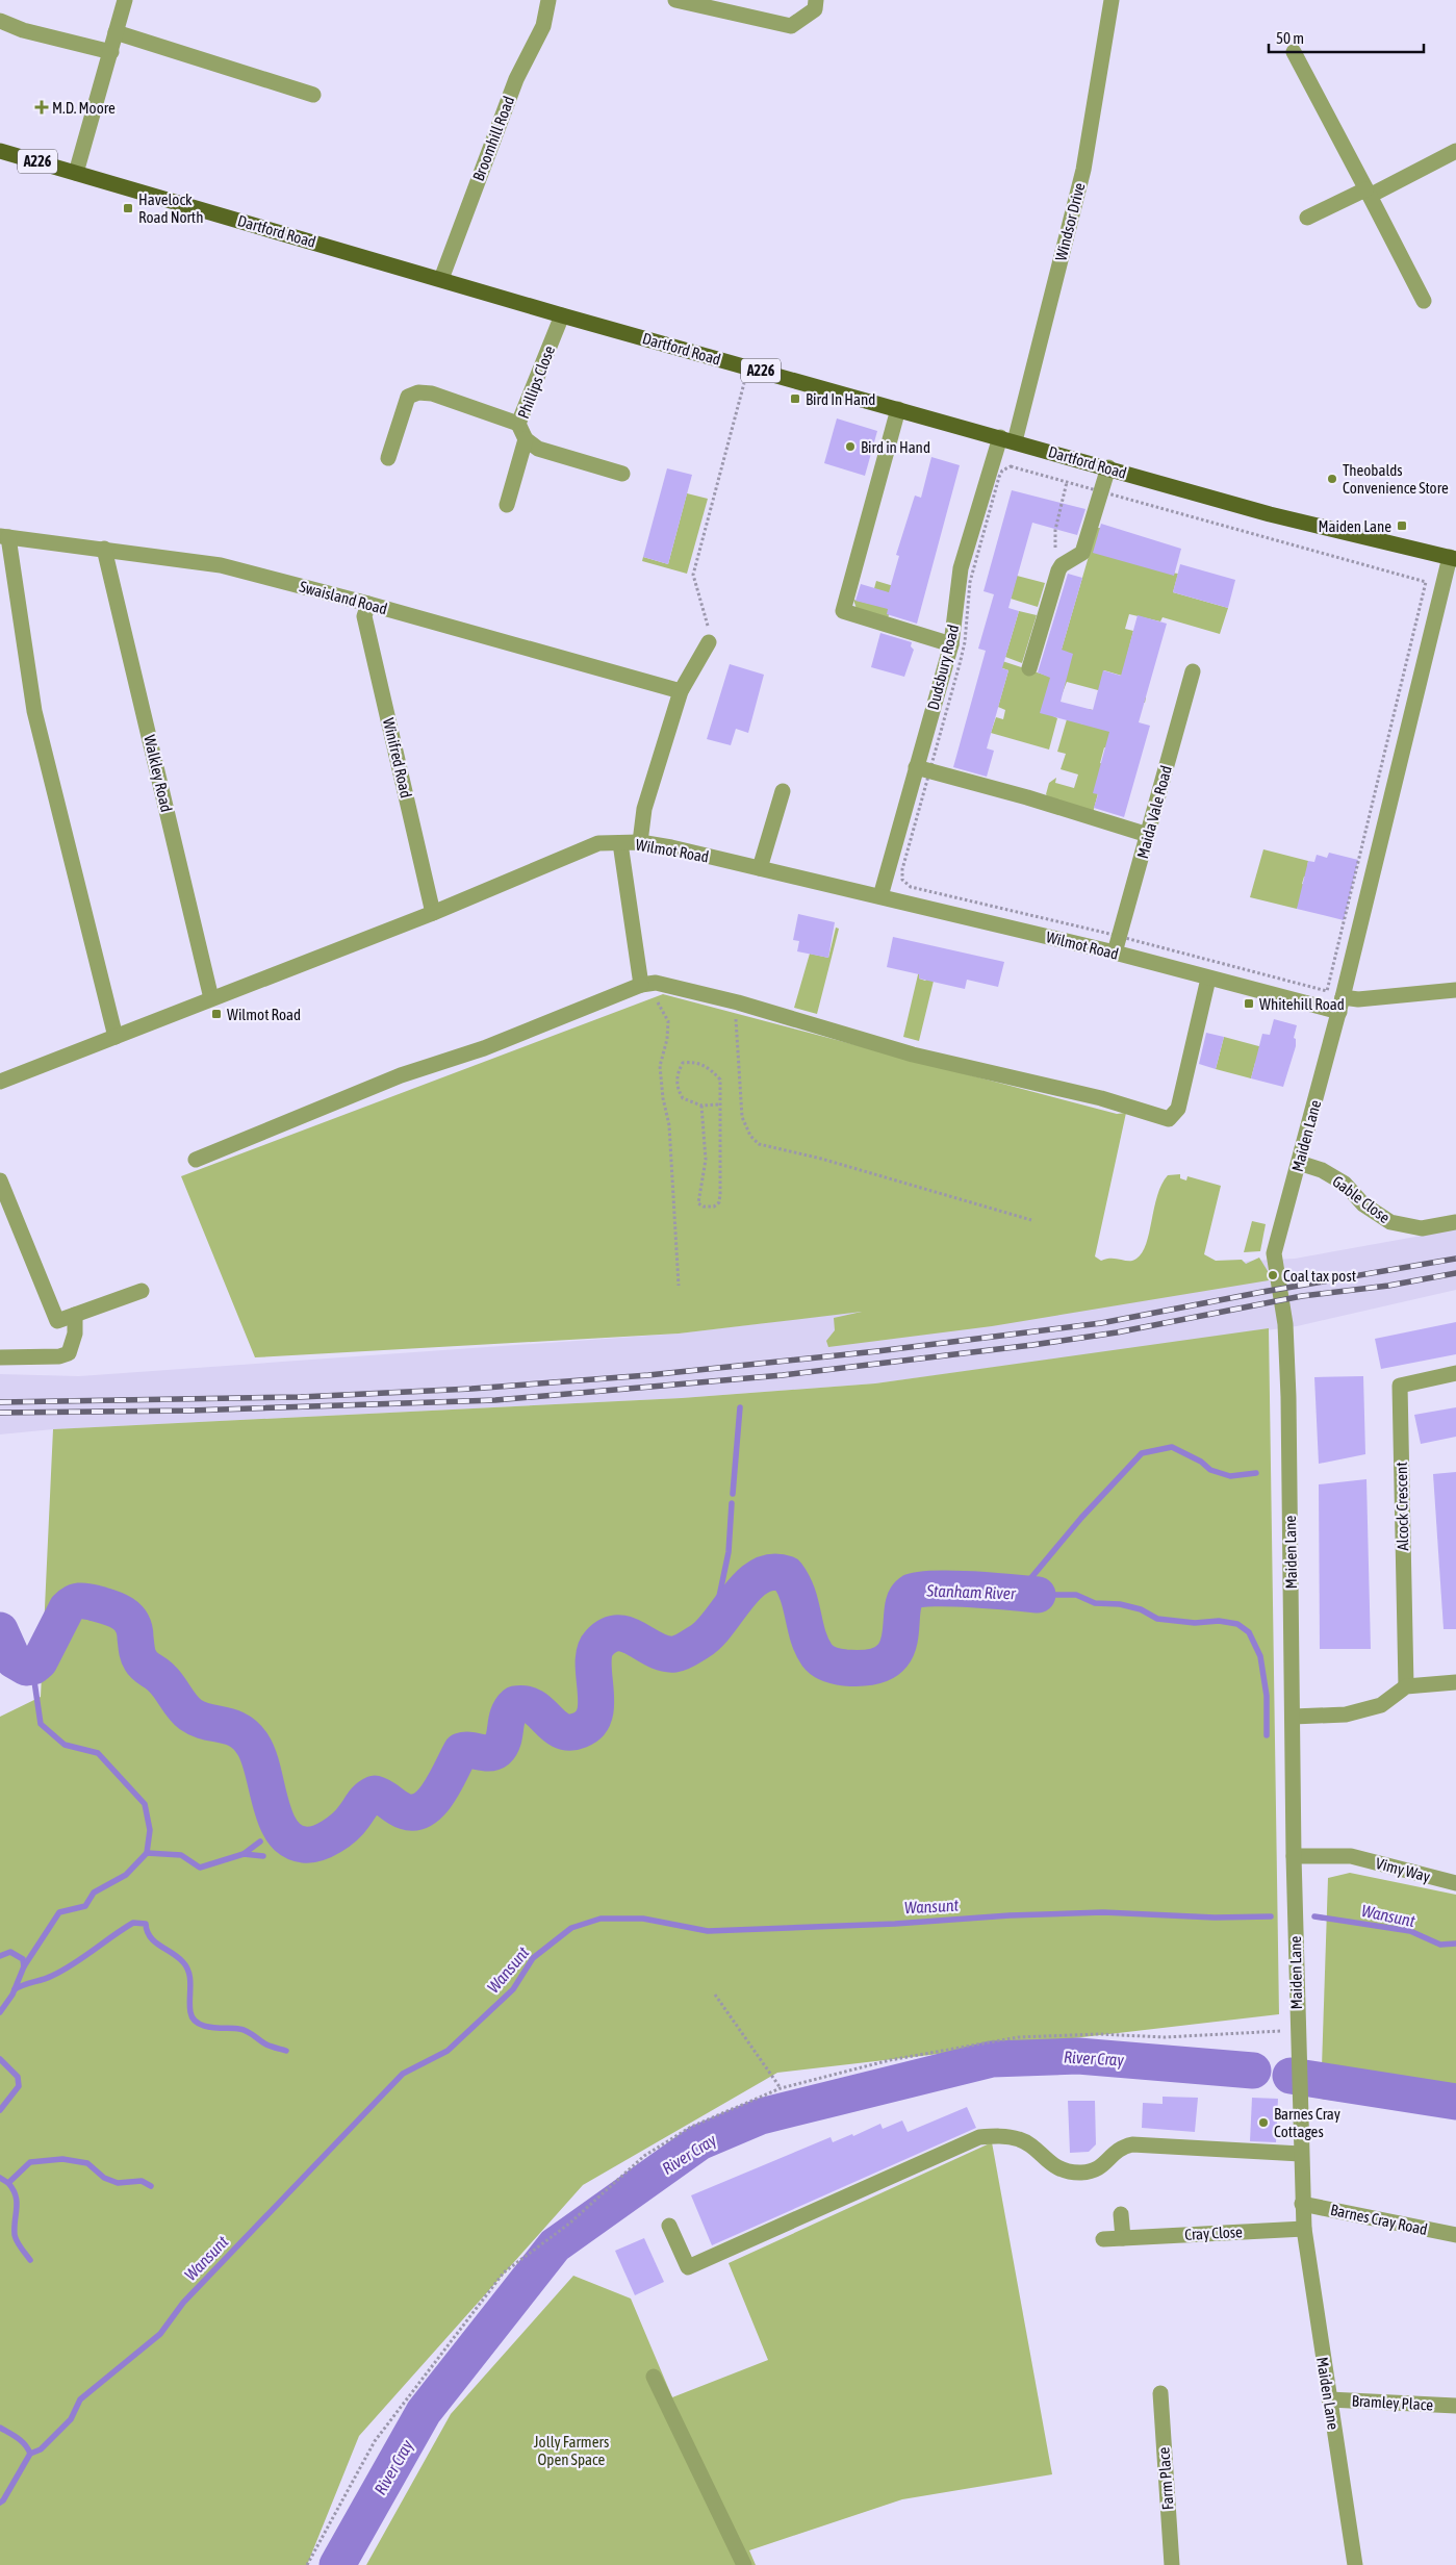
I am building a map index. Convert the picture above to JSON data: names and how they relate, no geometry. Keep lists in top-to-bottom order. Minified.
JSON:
{"streets":{"main road":["A226","Dartford Road"],"street":["Broomhill Road","Windsor Drive","Phillips Close","Swaisland Road","Dudsbury Road","Winifred Road","Walkley Road","Maida Vale Road","Wilmot Road","Maiden Lane","Gable Close","Alcock Crescent","Vimy Way","Barnes Cray Road","Cray Close","Bramley Place","Farm Place"]},"crossings":[["Broomhill Road","Dartford Road"],["Windsor Drive","Dartford Road"],["Windsor Drive","Dudsbury Road"],["Dartford Road","Phillips Close"],["Dartford Road","Dudsbury Road"],["Dartford Road","Maiden Lane"],["Swaisland Road","Winifred Road"],["Swaisland Road","Walkley Road"],["Dudsbury Road","Wilmot Road"],["Winifred Road","Wilmot Road"],["Walkley Road","Wilmot Road"],["Maida Vale Road","Wilmot Road"],["Wilmot Road","Maiden Lane"],["Maiden Lane","Gable Close"],["Maiden Lane","Vimy Way"],["Maiden Lane","Barnes Cray Road"],["Maiden Lane","Cray Close"],["Maiden Lane","Bramley Place"]],"water":["Stanham River","Wansunt","River Cray"],"parks":["Jolly Farmers Open Space"],"places":{"health":["M.D. Moore"],"transit":["Havelock Road North","Bird In Hand","Maiden Lane","Whitehill Road","Wilmot Road"],"other":["Bird in Hand","Theobalds Convenience Store","Coal tax post","Barnes Cray Cottages"]},"scale_bar":"50 m"}
